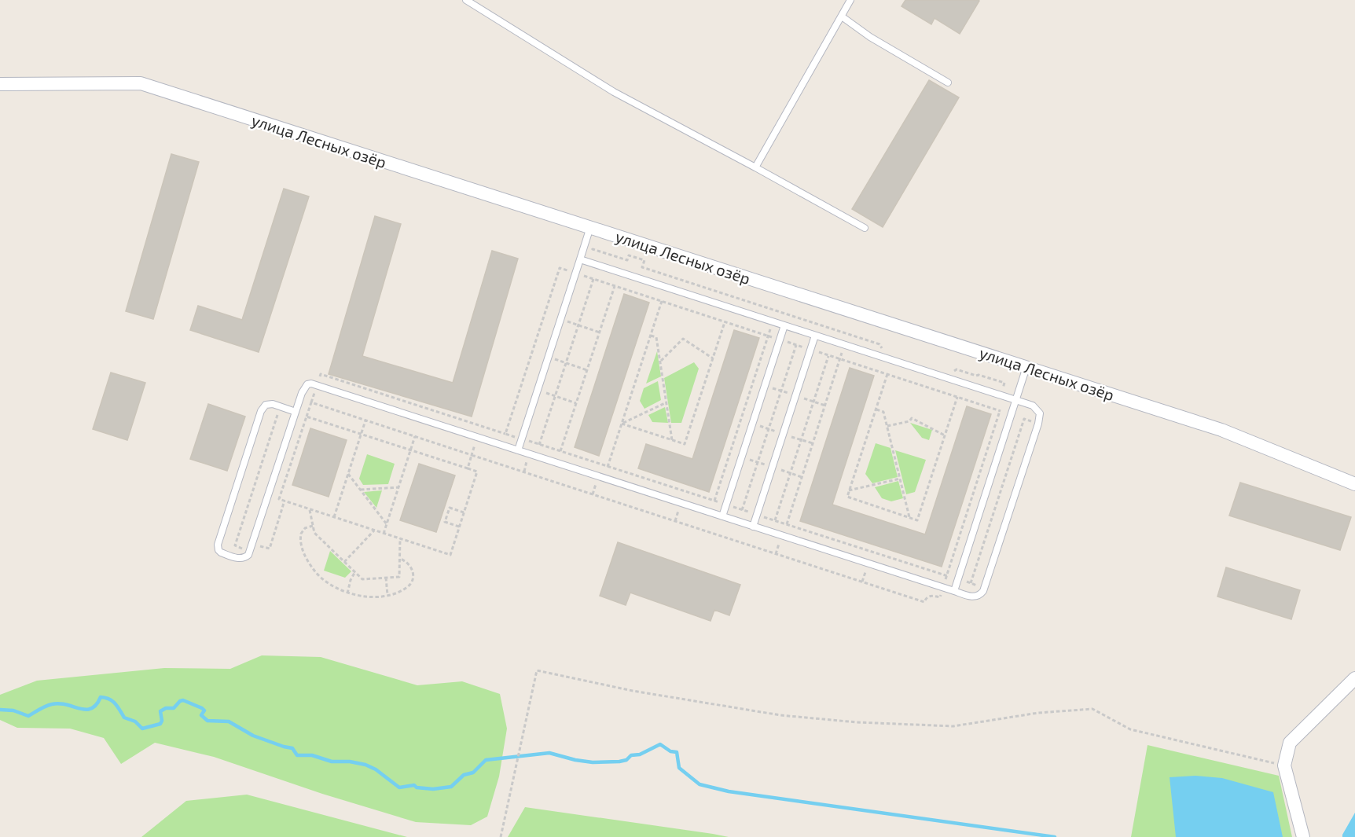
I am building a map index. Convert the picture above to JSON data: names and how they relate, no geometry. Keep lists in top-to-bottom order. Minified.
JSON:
{"streets":{"street":["улица Лесных озёр"]}}
